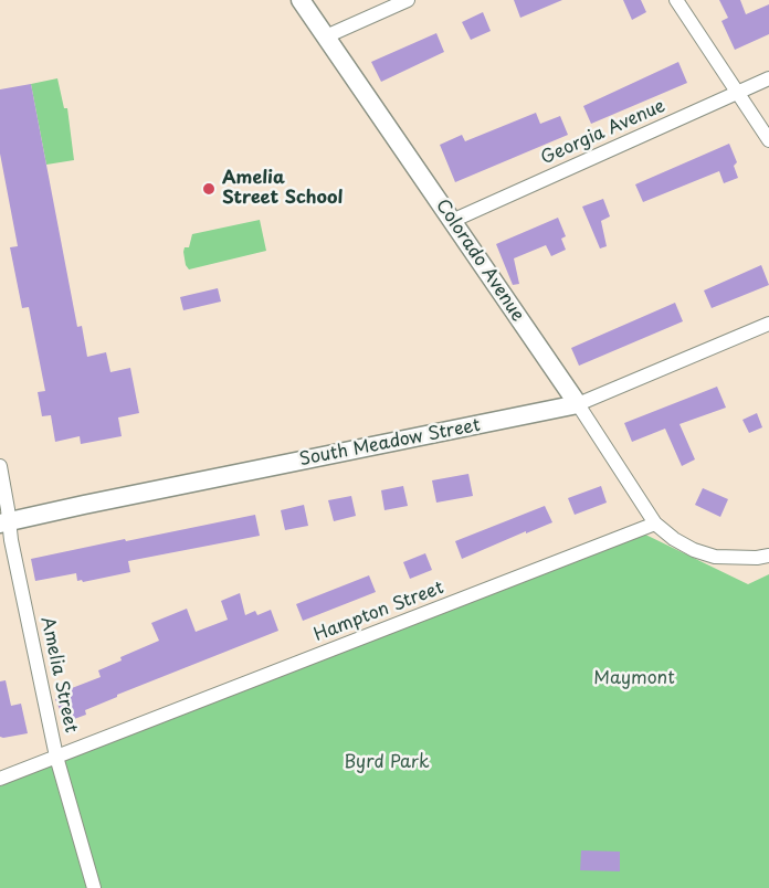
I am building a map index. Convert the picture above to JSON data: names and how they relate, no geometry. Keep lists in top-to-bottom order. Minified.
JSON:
{"streets":{"street":["Georgia Avenue","Colorado Avenue","South Meadow Street","Hampton Street","Amelia Street"]},"crossings":[["Georgia Avenue","Colorado Avenue"],["Colorado Avenue","South Meadow Street"],["Colorado Avenue","Hampton Street"],["South Meadow Street","Amelia Street"],["Hampton Street","Amelia Street"]],"parks":["Maymont","Byrd Park"],"places":["Amelia Street School"]}
